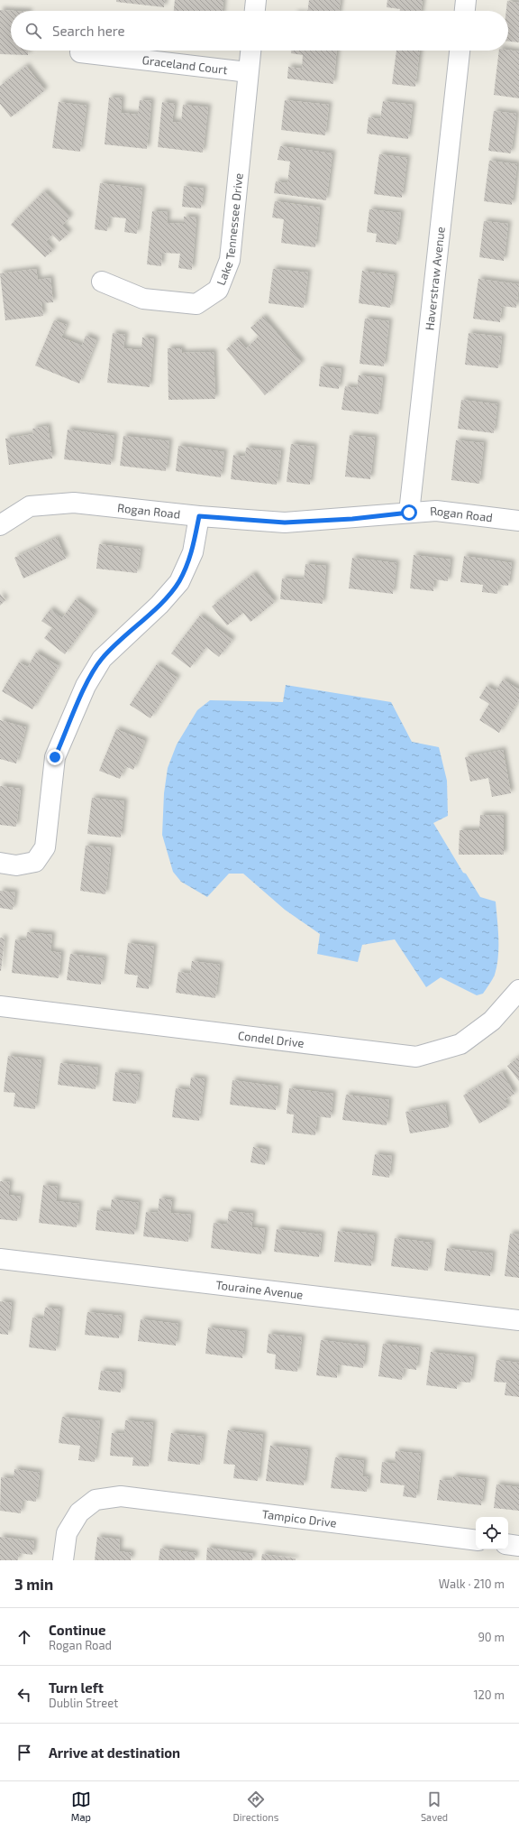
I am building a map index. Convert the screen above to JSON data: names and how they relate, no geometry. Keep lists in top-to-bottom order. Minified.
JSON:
{"streets":{"street":["Graceland Court","Lake Tennessee Drive","Haverstraw Avenue","Rogan Road","Condel Drive","Touraine Avenue","Tampico Drive"]},"crossings":[["Graceland Court","Lake Tennessee Drive"],["Haverstraw Avenue","Rogan Road"]],"page":{"search":"Search here","heading":["3 min","Walk · 210 m"],"list":[["Continue","Rogan Road","90 m"],["Turn left","Dublin Street","120 m"],"Arrive at destination"],"nav":["Map","Directions","Saved"]}}
